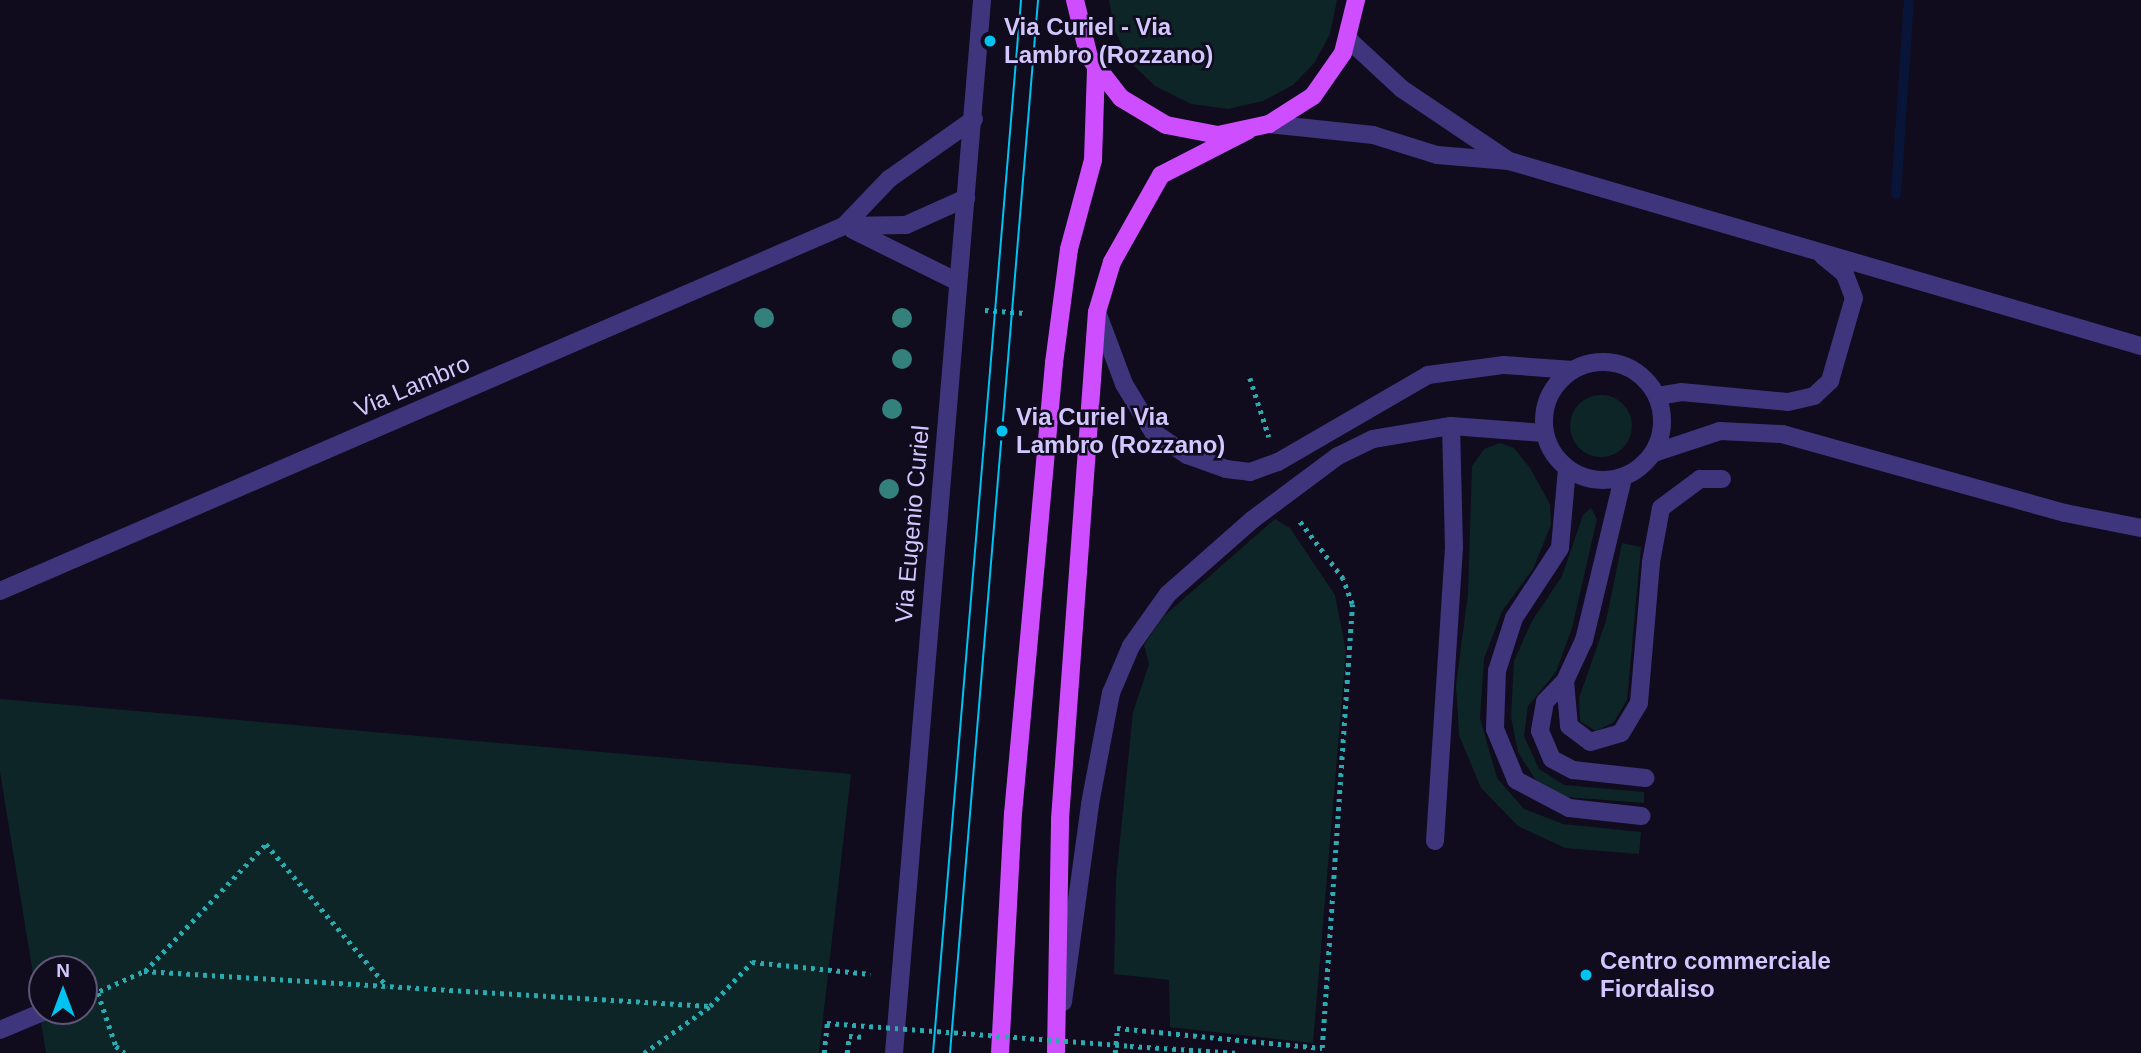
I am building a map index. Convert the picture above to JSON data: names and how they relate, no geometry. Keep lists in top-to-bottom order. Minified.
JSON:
{"streets":{"street":["Via Lambro","Via Eugenio Curiel"]},"places":["Via Curiel - Via Lambro (Rozzano)","Via Curiel Via Lambro (Rozzano)","Centro commerciale Fiordaliso"],"north":"top"}
